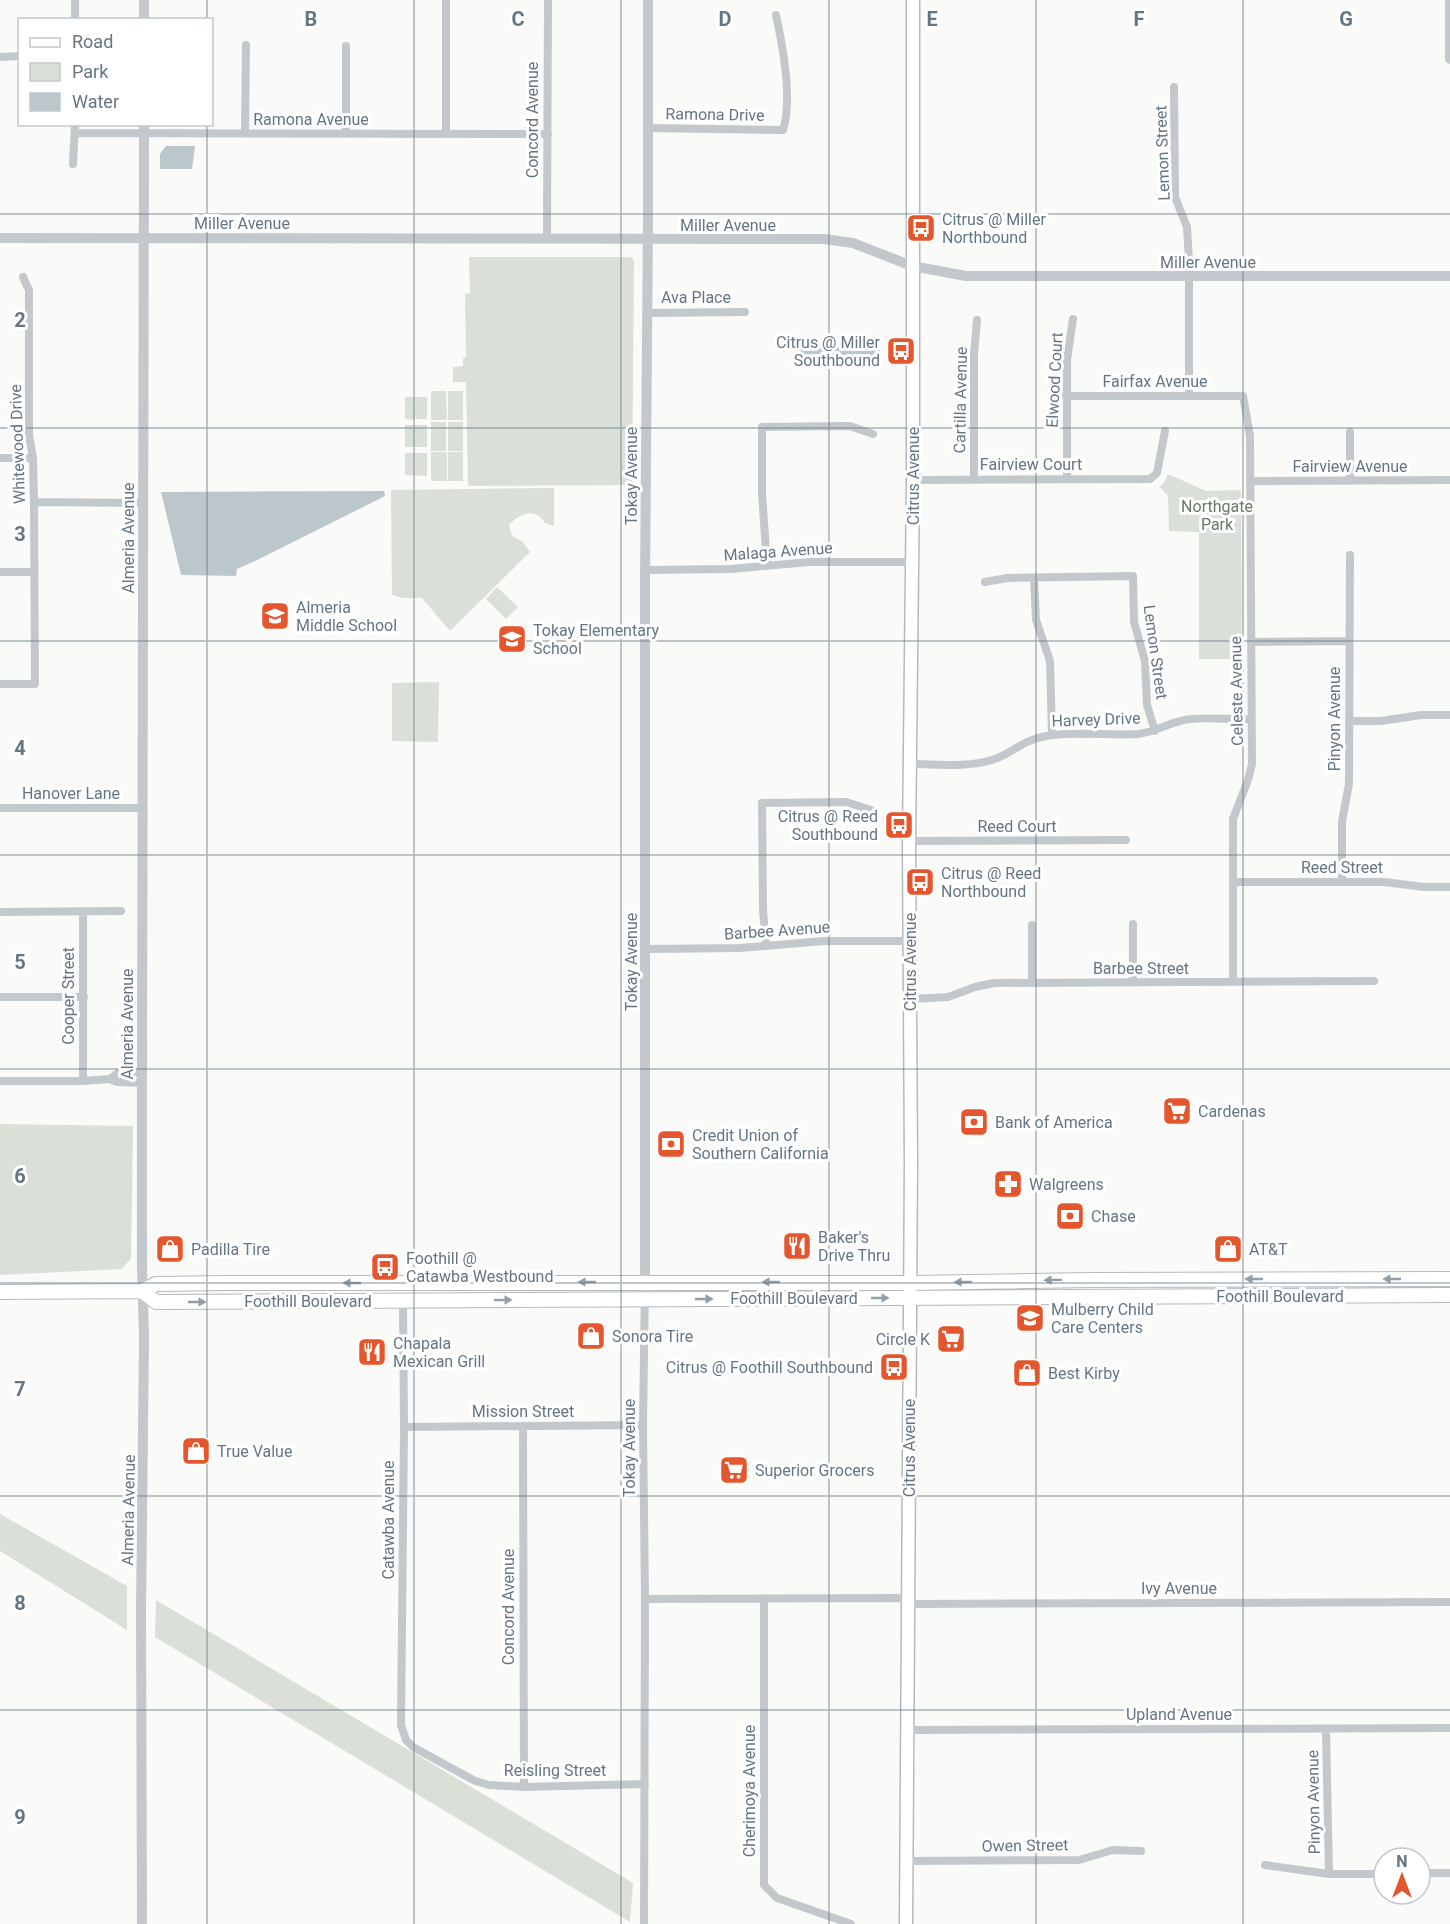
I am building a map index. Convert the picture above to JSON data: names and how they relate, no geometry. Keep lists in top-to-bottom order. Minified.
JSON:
{"streets":{"main road":["Citrus Avenue","Foothill Boulevard"],"street":["Ramona Drive","Ramona Avenue","Concord Avenue","Lemon Street","Miller Avenue","Ava Place","Elwood Court","Fairfax Avenue","Cartilla Avenue","Whitewood Drive","Fairview Court","Fairview Avenue","Tokay Avenue","Almeria Avenue","Malaga Avenue","Celeste Avenue","Harvey Drive","Pinyon Avenue","Hanover Lane","Reed Court","Reed Street","Barbee Avenue","Barbee Street","Cooper Street","Mission Street","Catawba Avenue","Ivy Avenue","Upland Avenue","Reisling Street","Cherimoya Avenue","Owen Street"]},"crossings":[["Ramona Drive","Tokay Avenue"],["Ramona Avenue","Concord Avenue"],["Ramona Avenue","Almeria Avenue"],["Concord Avenue","Miller Avenue"],["Concord Avenue","Mission Street"],["Concord Avenue","Reisling Street"],["Lemon Street","Miller Avenue"],["Lemon Street","Fairfax Avenue"],["Lemon Street","Harvey Drive"],["Miller Avenue","Tokay Avenue"],["Miller Avenue","Citrus Avenue"],["Miller Avenue","Almeria Avenue"],["Ava Place","Tokay Avenue"],["Elwood Court","Fairfax Avenue"],["Elwood Court","Fairview Court"],["Fairfax Avenue","Celeste Avenue"],["Cartilla Avenue","Fairview Court"],["Fairview Court","Citrus Avenue"],["Fairview Avenue","Celeste Avenue"],["Tokay Avenue","Malaga Avenue"],["Tokay Avenue","Barbee Avenue"],["Tokay Avenue","Foothill Boulevard"],["Tokay Avenue","Mission Street"],["Tokay Avenue","Ivy Avenue"],["Tokay Avenue","Reisling Street"],["Citrus Avenue","Malaga Avenue"],["Citrus Avenue","Harvey Drive"],["Citrus Avenue","Reed Court"],["Citrus Avenue","Barbee Avenue"],["Citrus Avenue","Barbee Street"],["Citrus Avenue","Foothill Boulevard"],["Citrus Avenue","Ivy Avenue"],["Citrus Avenue","Upland Avenue"],["Citrus Avenue","Owen Street"],["Almeria Avenue","Hanover Lane"],["Almeria Avenue","Foothill Boulevard"],["Celeste Avenue","Harvey Drive"],["Celeste Avenue","Reed Street"],["Celeste Avenue","Barbee Street"],["Pinyon Avenue","Reed Street"],["Pinyon Avenue","Upland Avenue"],["Foothill Boulevard","Catawba Avenue"],["Mission Street","Catawba Avenue"],["Catawba Avenue","Reisling Street"],["Ivy Avenue","Cherimoya Avenue"]],"parks":["Northgate Park"],"places":{"bus stop":["Citrus @ Miller Northbound","Citrus @ Miller Southbound","Citrus @ Reed Southbound","Citrus @ Reed Northbound","Foothill @ Catawba Westbound","Citrus @ Foothill Southbound"],"school or university":["Almeria Middle School","Tokay Elementary School","Mulberry Child Care Centers"],"supermarket":["Cardenas","Circle K","Superior Grocers"],"bank":["Bank of America","Credit Union of Southern California","Chase"],"pharmacy":["Walgreens"],"restaurant":["Baker's Drive Thru","Chapala Mexican Grill"],"shop":["Padilla Tire","AT&T","Sonora Tire","Best Kirby","True Value"]},"legend":["Road","Park","Water"],"north":"top","grid":{"columns":["B","C","D","E","F","G"],"rows":["2","3","4","5","6","7","8","9"]}}
